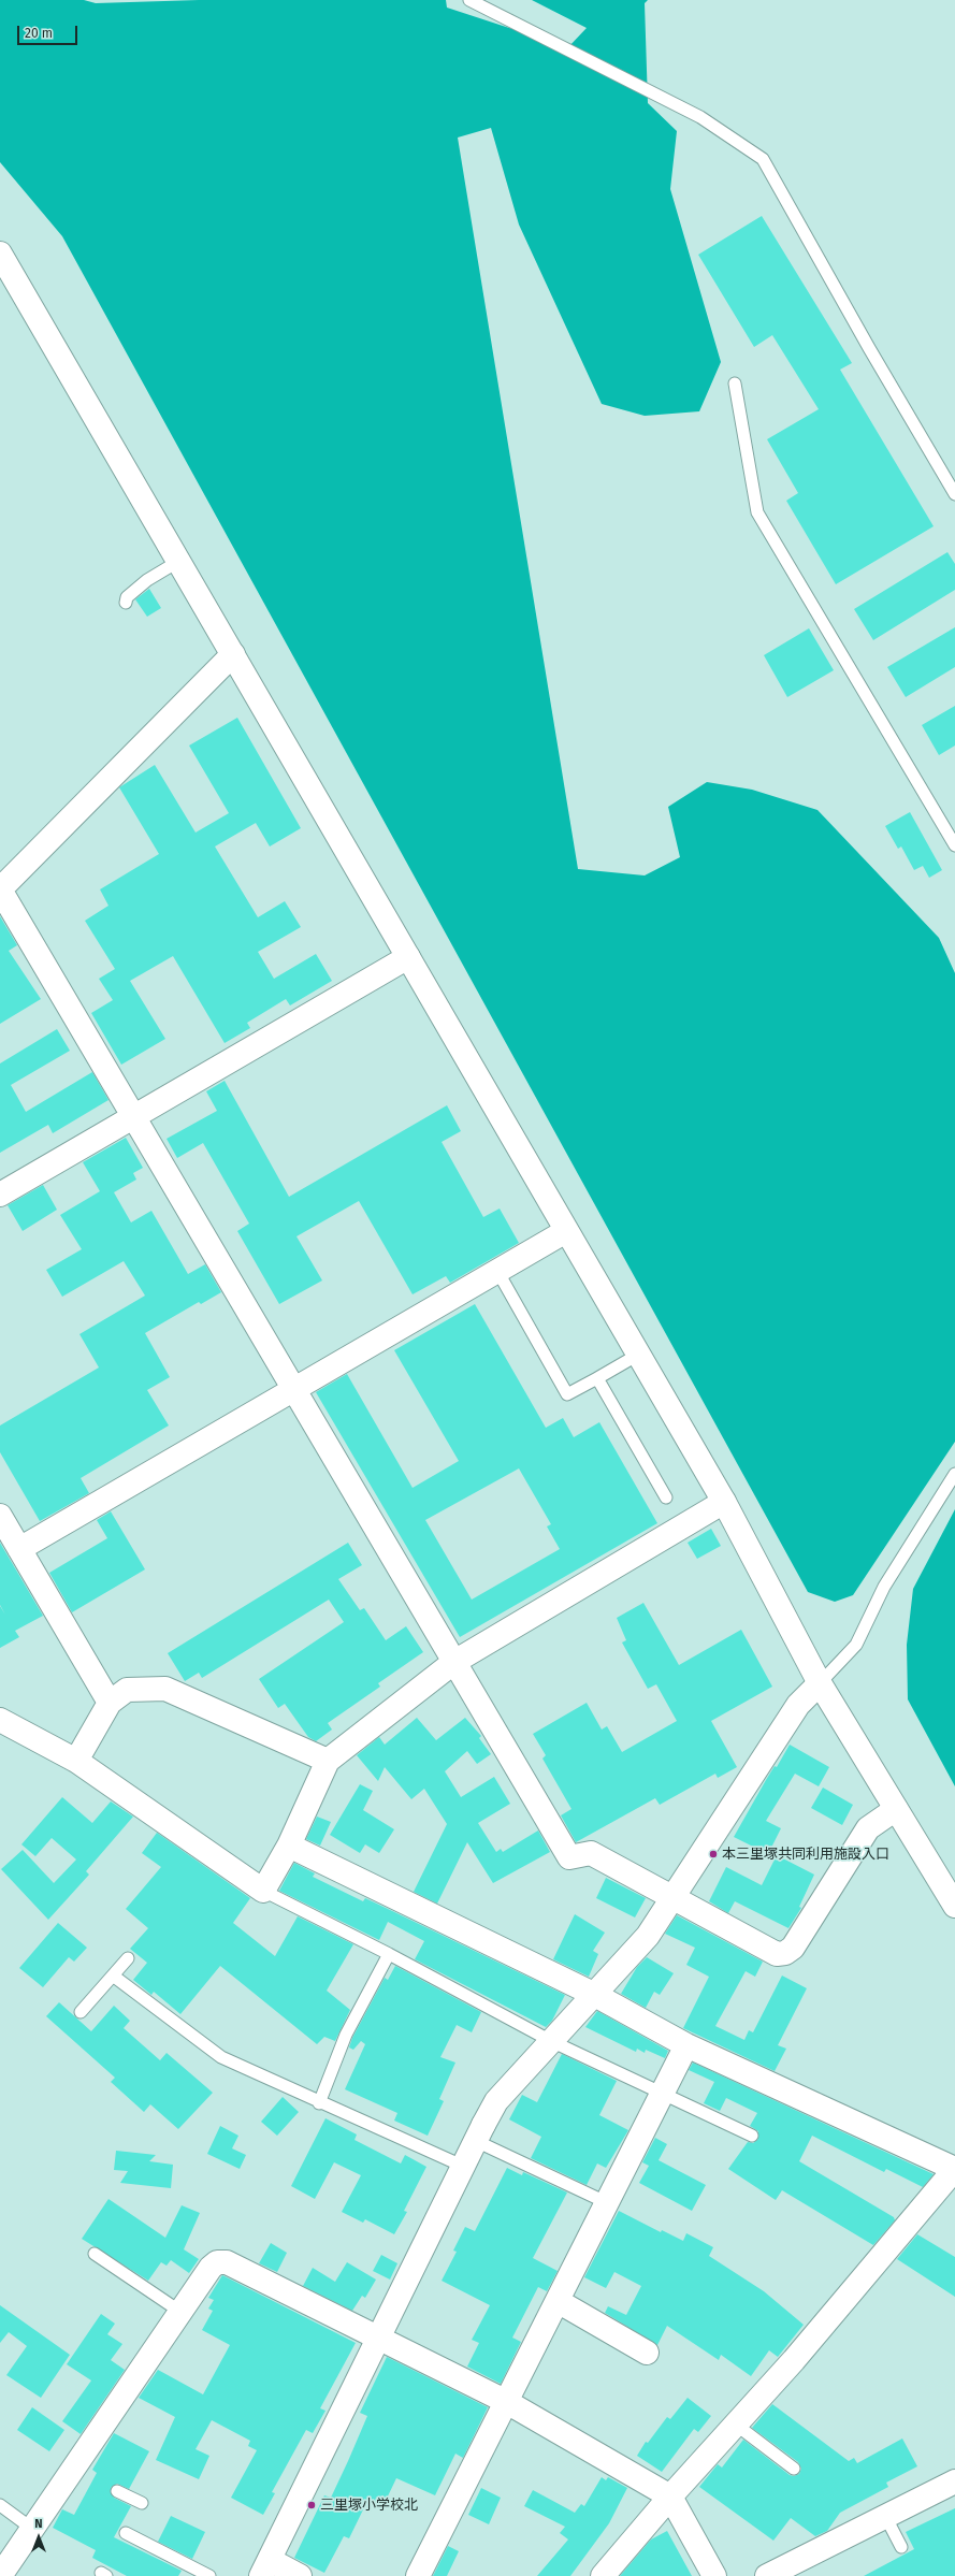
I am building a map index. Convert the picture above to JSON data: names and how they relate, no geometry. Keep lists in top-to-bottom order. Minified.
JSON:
{"places":["本三里塚共同利用施設入口","三里塚小学校北"],"scale_bar":"20 m","north":"top"}
